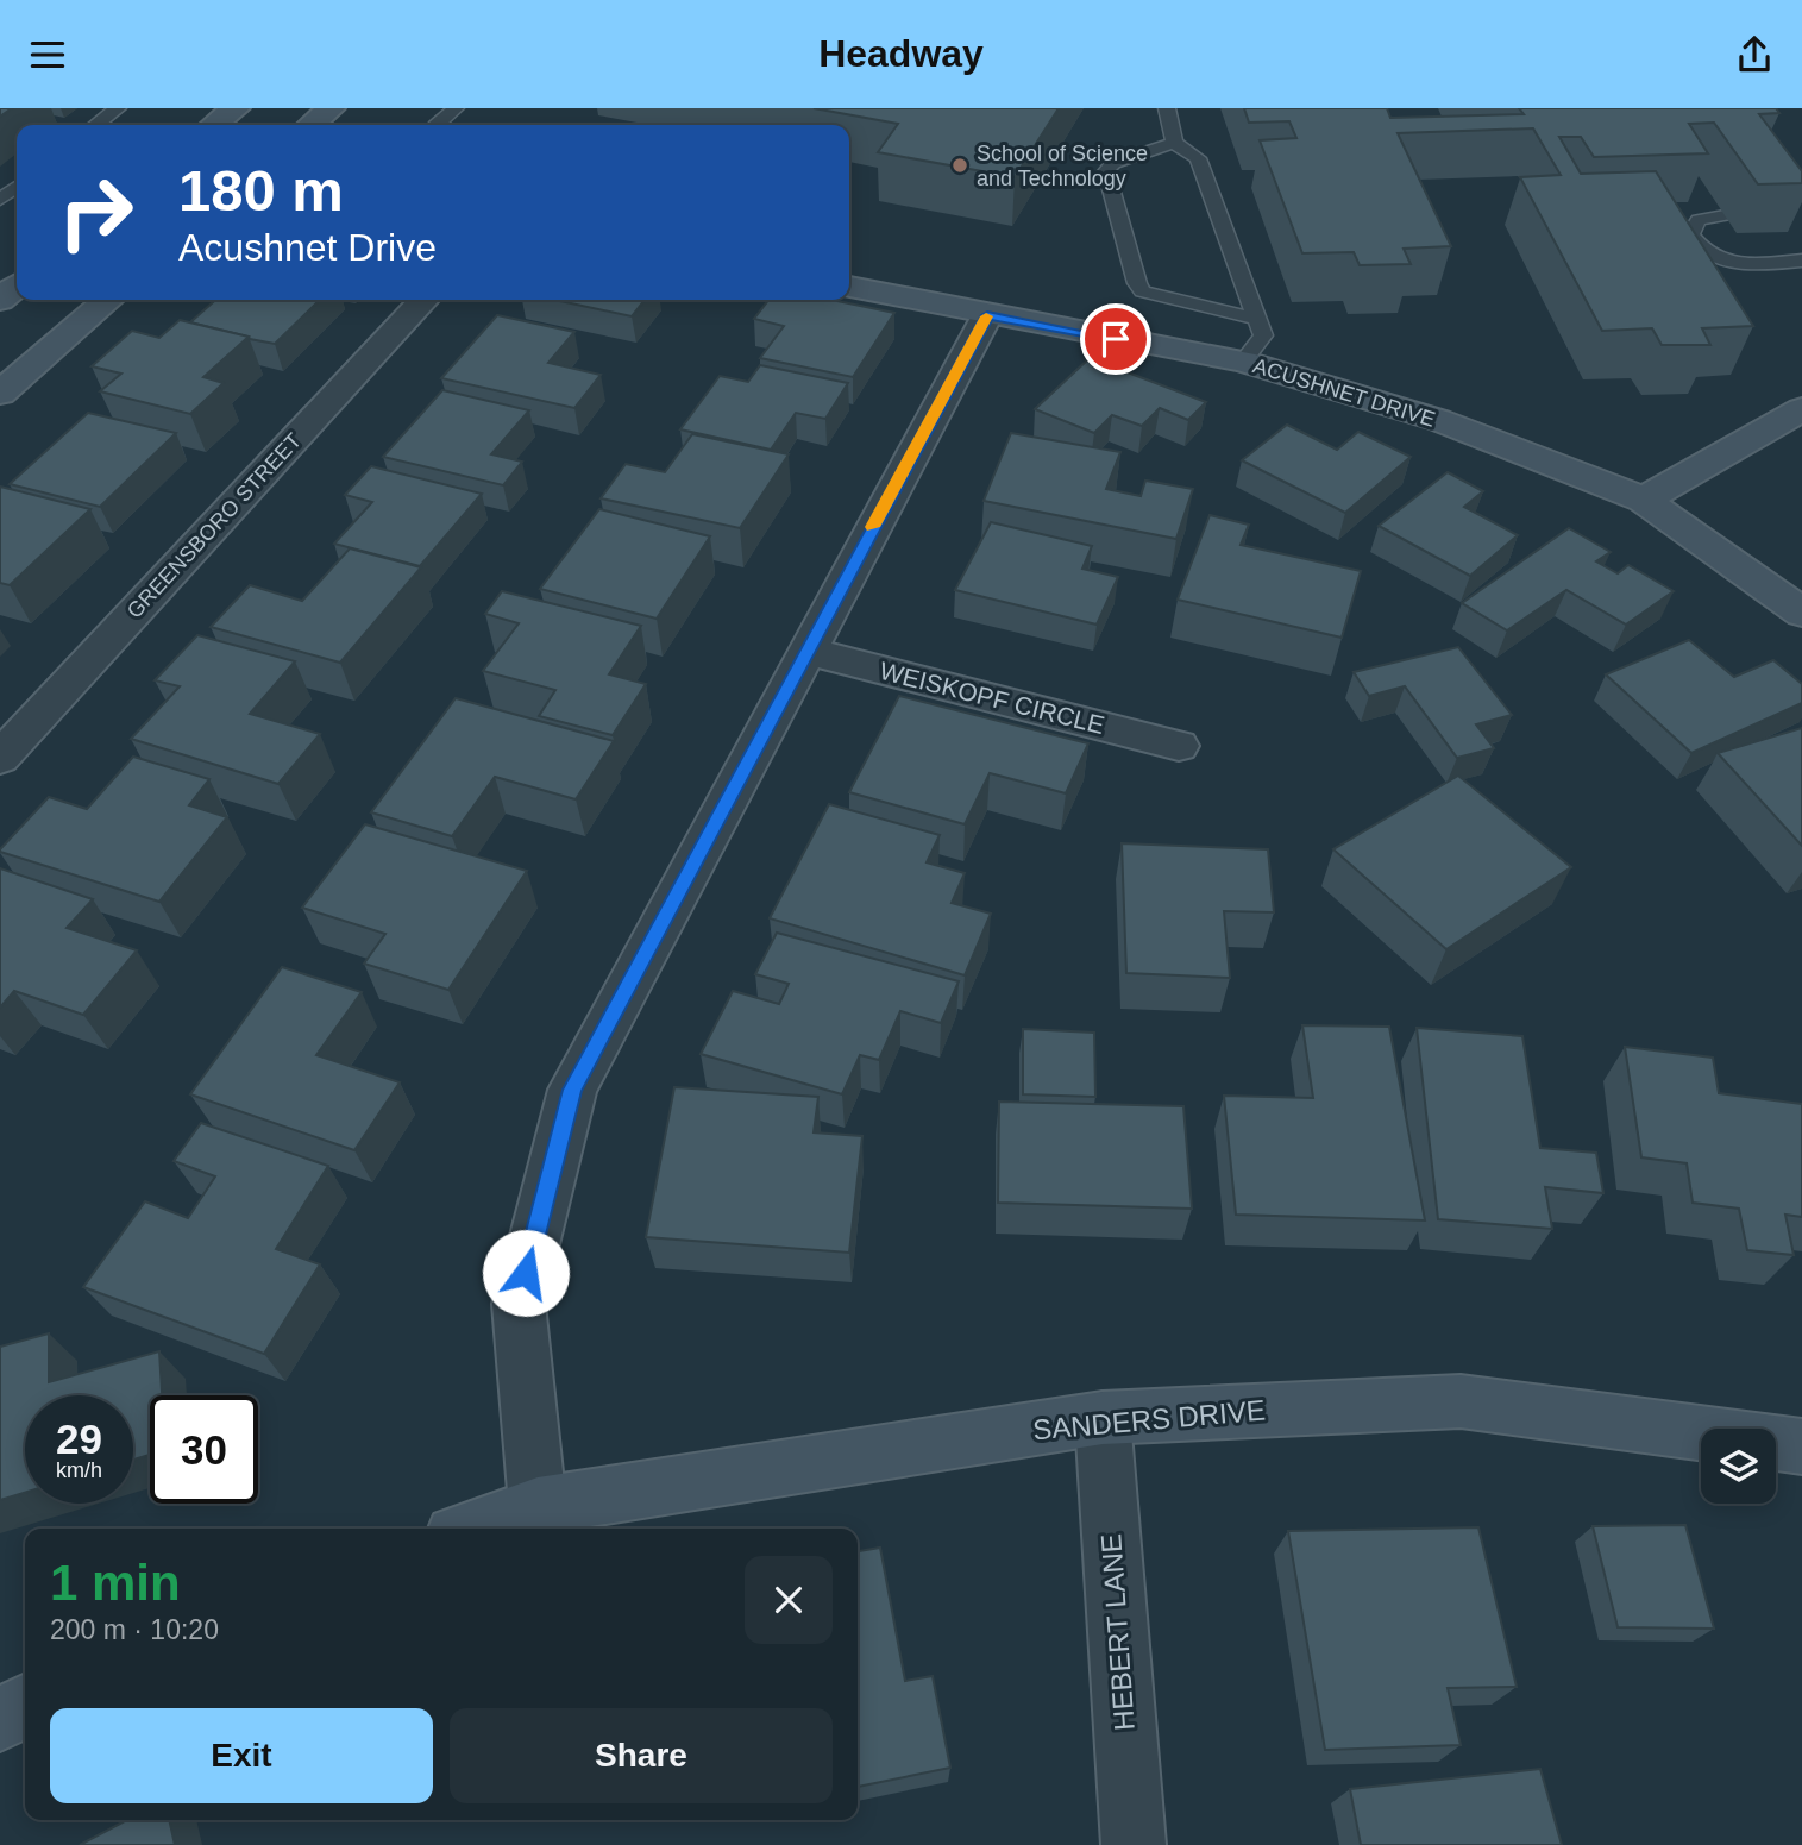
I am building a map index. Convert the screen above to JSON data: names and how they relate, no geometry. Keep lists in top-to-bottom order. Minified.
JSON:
{"streets":{"street":["ACUSHNET DRIVE","GREENSBORO STREET","WEISKOPF CIRCLE","SANDERS DRIVE","HEBERT LANE"]},"crossings":[["SANDERS DRIVE","HEBERT LANE"]],"places":["School of Science and Technology"],"page":{"header":"Headway","turn":["180 m","Acushnet Drive"],"speed":"29 km/h","limit":"30","heading":["1 min","200 m · 10:20"],"buttons":["Exit","Share"]}}
